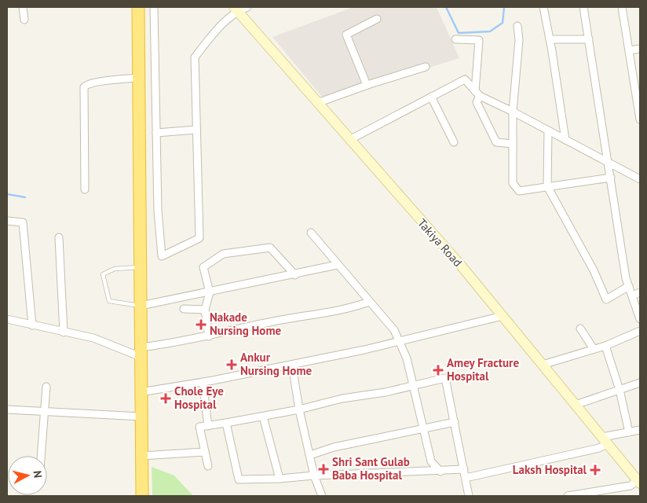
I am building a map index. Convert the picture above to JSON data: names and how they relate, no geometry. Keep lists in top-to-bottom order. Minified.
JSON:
{"streets":{"main road":["Takiya Road"]},"places":{"health":["Nakade Nursing Home","Ankur Nursing Home","Amey Fracture Hospital","Chole Eye Hospital","Shri Sant Gulab Baba Hospital","Laksh Hospital"]},"north":"right"}
